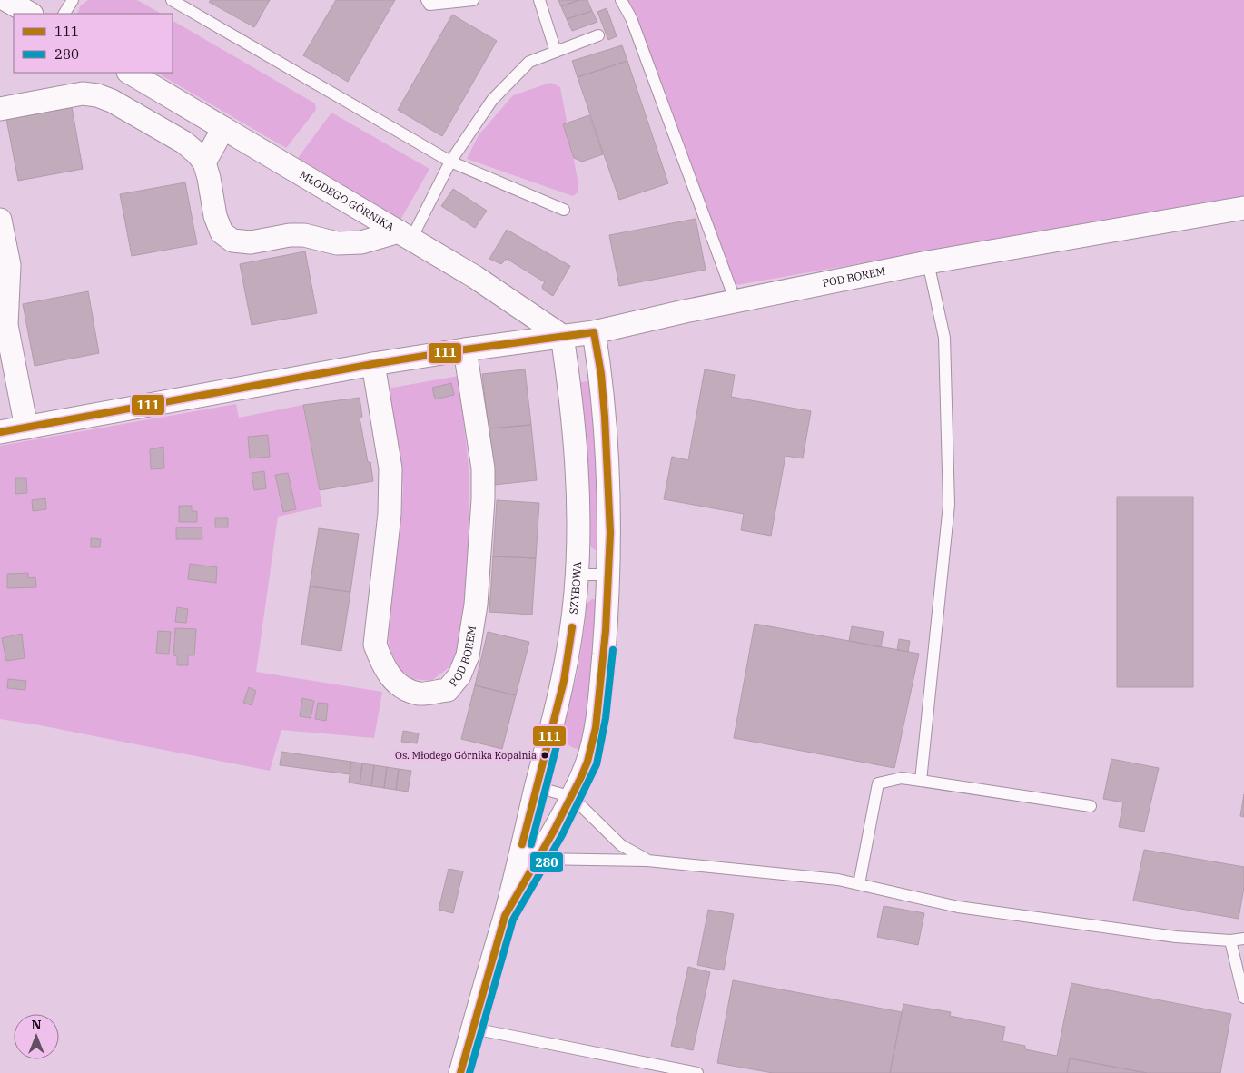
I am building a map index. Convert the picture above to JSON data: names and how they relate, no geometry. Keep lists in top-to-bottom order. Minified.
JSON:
{"streets":{"street":["MŁODEGO GÓRNIKA","POD BOREM","SZYBOWA"]},"crossings":[["MŁODEGO GÓRNIKA","POD BOREM"],["MŁODEGO GÓRNIKA","SZYBOWA"],["POD BOREM","SZYBOWA"]],"places":["Os. Młodego Górnika Kopalnia"],"lines":["transit line 111","transit line 280"],"legend":["111","280"],"north":"top"}
